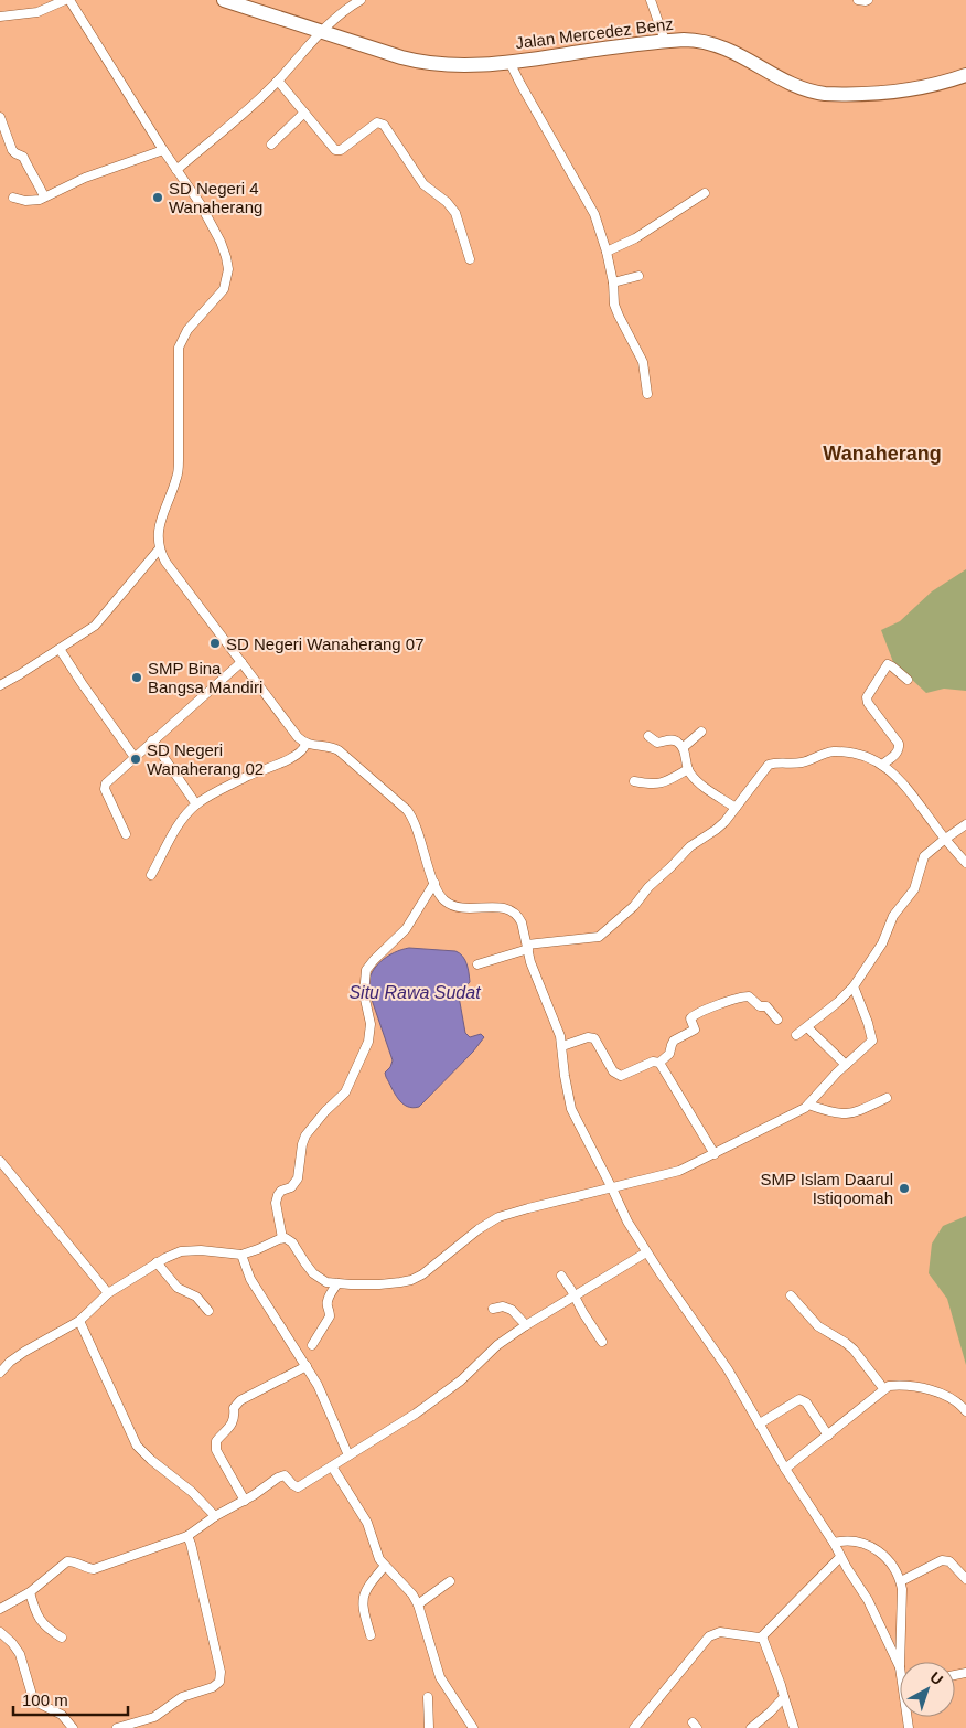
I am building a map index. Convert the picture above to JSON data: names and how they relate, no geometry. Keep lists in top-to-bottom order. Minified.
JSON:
{"streets":{"main road":["Jalan Mercedez Benz"]},"districts":["Wanaherang"],"water":["Situ Rawa Sudat"],"places":["SD Negeri 4 Wanaherang","SD Negeri Wanaherang 07","SMP Bina Bangsa Mandiri","SD Negeri Wanaherang 02","SMP Islam Daarul Istiqoomah"],"scale_bar":"100 m","north":"top right"}
